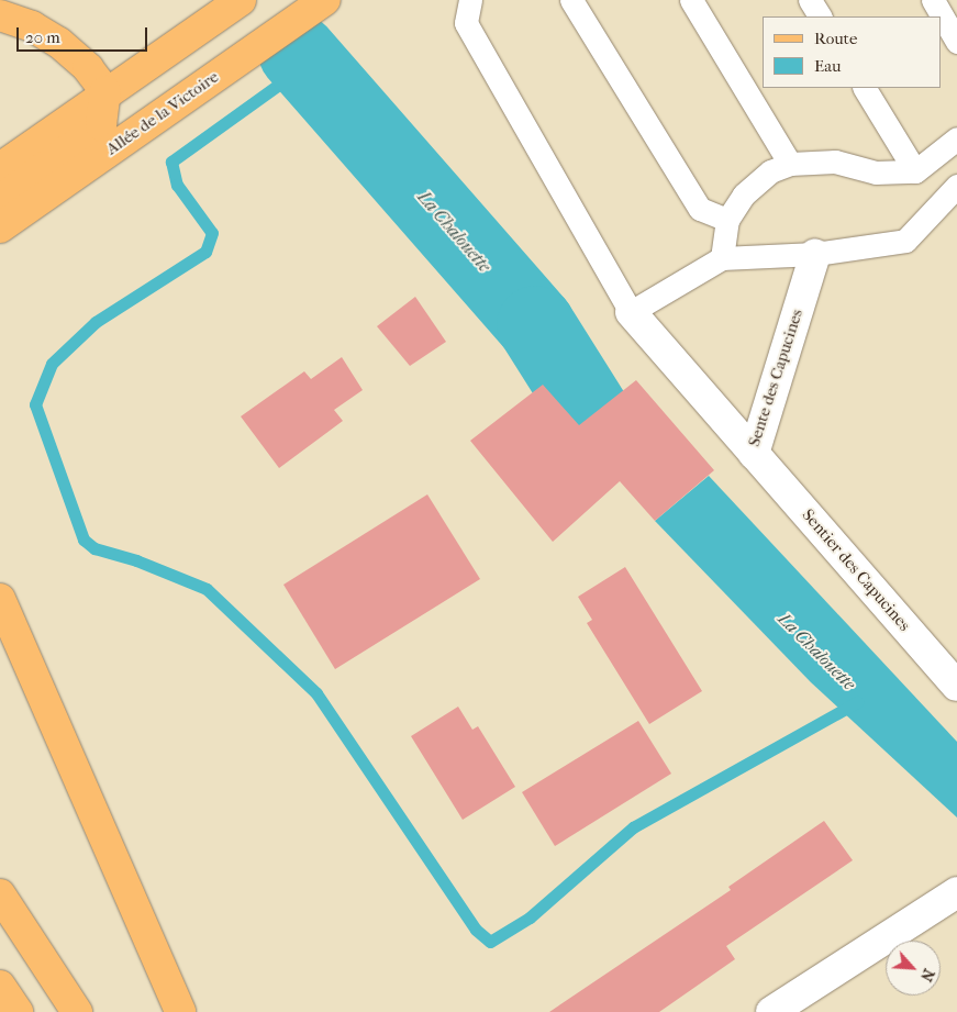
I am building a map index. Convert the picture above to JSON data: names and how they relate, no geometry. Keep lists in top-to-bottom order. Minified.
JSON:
{"streets":{"main road":["Allée de la Victoire"],"street":["Sente des Capucines","Sentier des Capucines"]},"crossings":[["Sente des Capucines","Sentier des Capucines"]],"water":["La Chalouette"],"legend":["Route","Eau"],"scale_bar":"20 m","north":"bottom right"}
